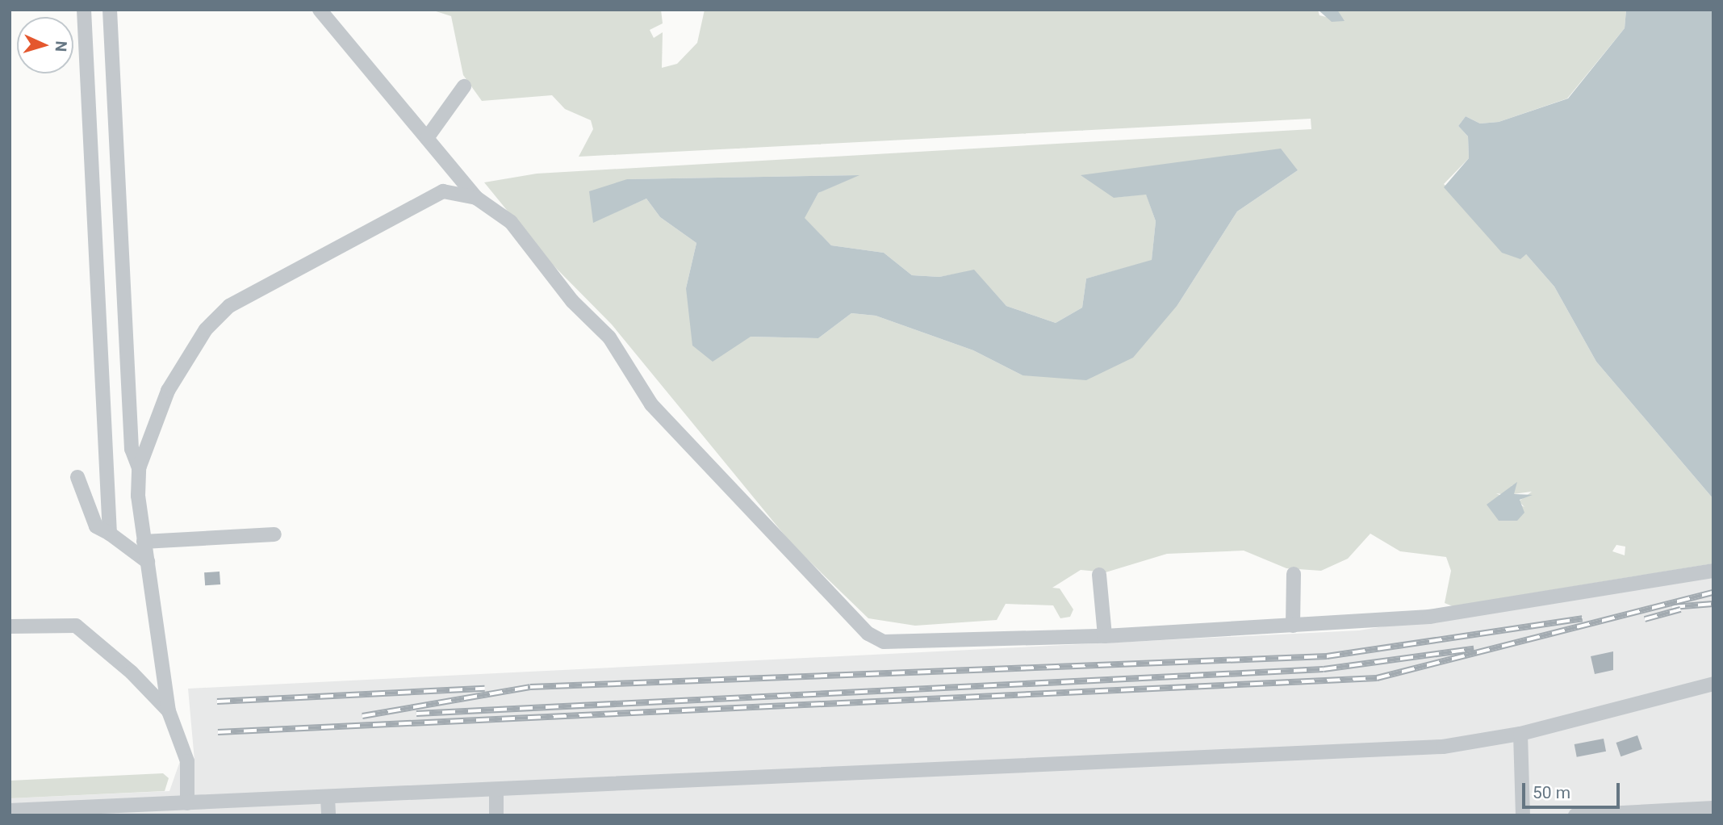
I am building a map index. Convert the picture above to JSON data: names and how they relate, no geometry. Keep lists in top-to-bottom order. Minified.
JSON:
{"scale_bar":"50 m","north":"right"}
